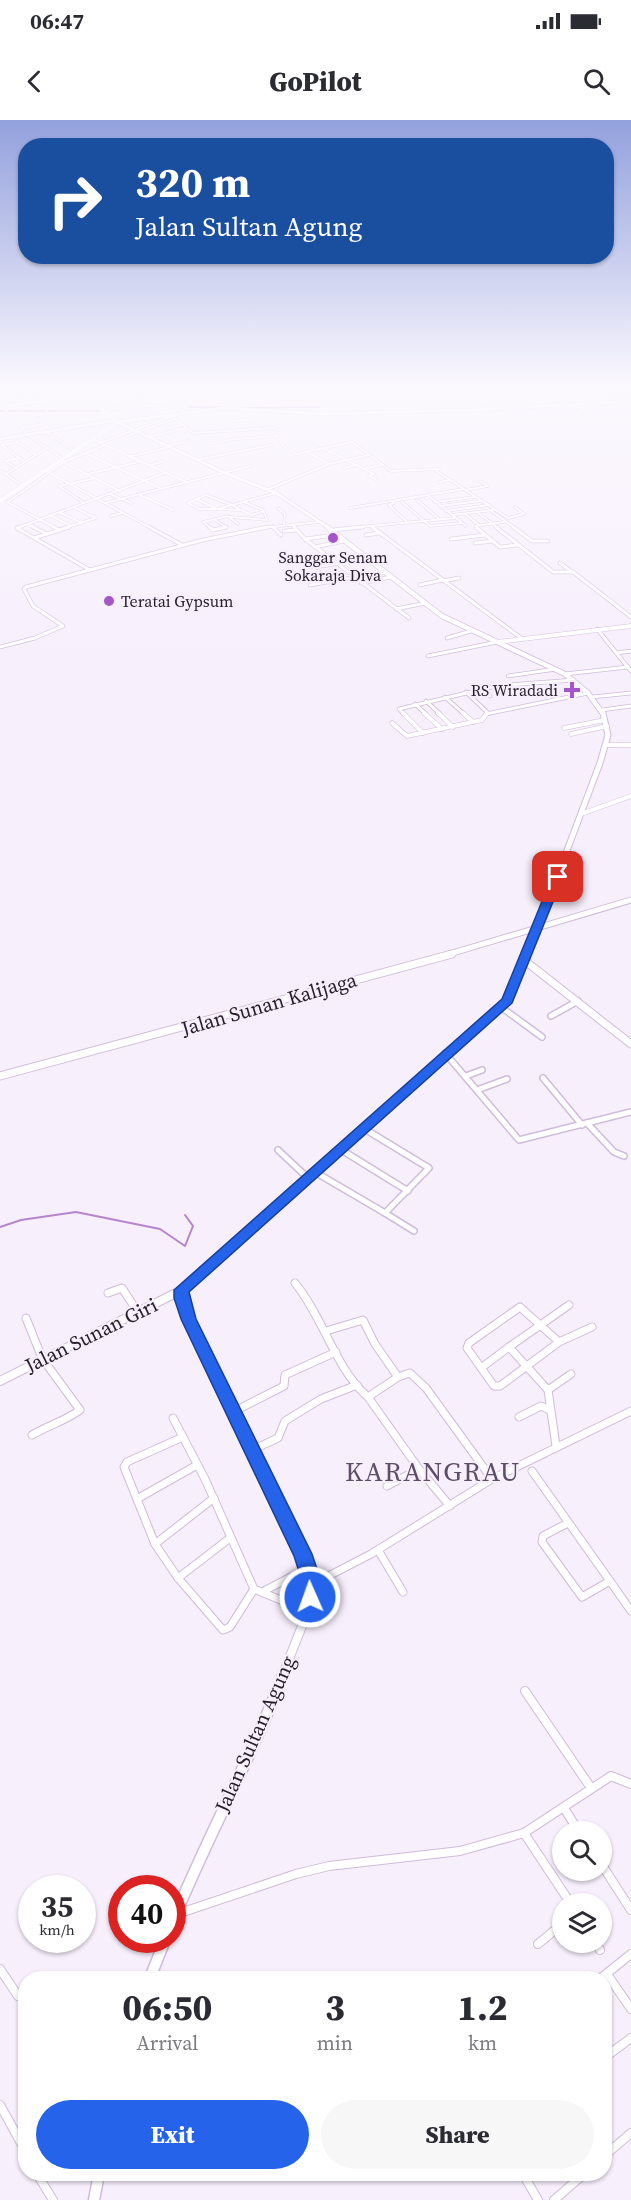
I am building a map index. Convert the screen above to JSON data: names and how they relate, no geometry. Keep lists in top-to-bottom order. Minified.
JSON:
{"streets":{"street":["Jalan Sunan Kalijaga","Jalan Sunan Giri","Jalan Sultan Agung"]},"crossings":[["Jalan Sunan Giri","Jalan Sultan Agung"]],"districts":["KARANGRAU"],"places":{"other":["Sanggar Senam Sokaraja Diva","Teratai Gypsum"],"health":["RS Wiradadi"]},"page":{"status":"06:47","header":"GoPilot","turn":["320 m","Jalan Sultan Agung"],"speed":"35 km/h","limit":"40","eta":["06:50","Arrival","3","min","1.2","km"],"buttons":["Exit","Share"]}}
